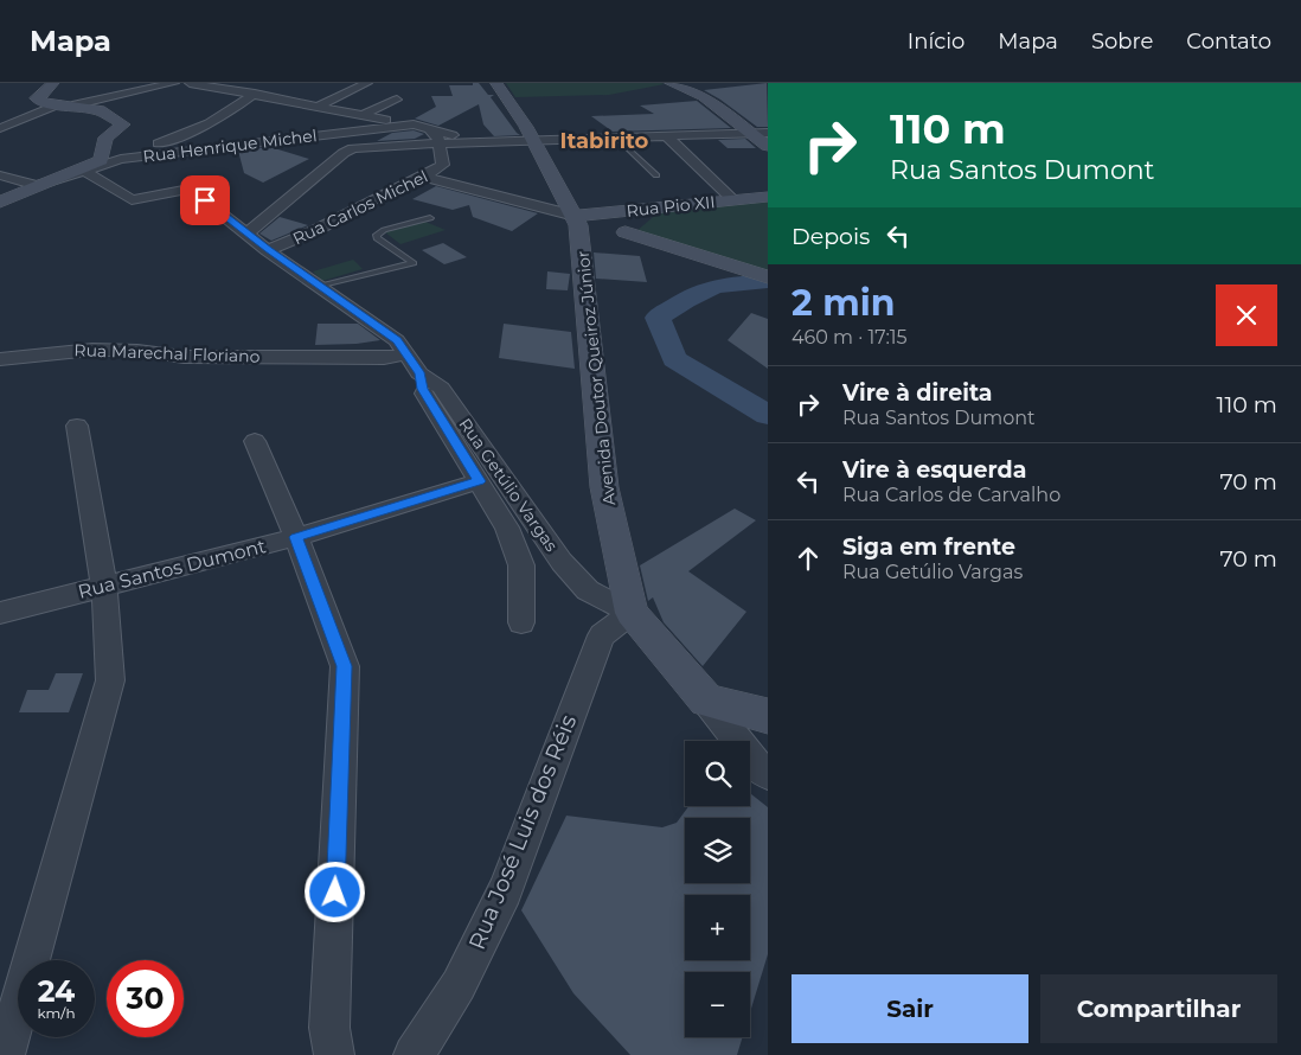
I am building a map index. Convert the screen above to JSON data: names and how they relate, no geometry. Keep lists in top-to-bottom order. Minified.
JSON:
{"streets":{"main road":["Rua Pio XII","Avenida Doutor Queiroz Júnior"],"street":["Rua Henrique Michel","Rua Carlos Michel","Rua Marechal Floriano","Rua Getúlio Vargas","Rua Santos Dumont","Rua José Luis dos Réis"]},"crossings":[["Rua Henrique Michel","Rua Carlos Michel"],["Rua Henrique Michel","Rua Getúlio Vargas"],["Rua Pio XII","Avenida Doutor Queiroz Júnior"],["Rua Carlos Michel","Rua Getúlio Vargas"],["Rua Marechal Floriano","Rua Getúlio Vargas"],["Avenida Doutor Queiroz Júnior","Rua Getúlio Vargas"],["Avenida Doutor Queiroz Júnior","Rua José Luis dos Réis"],["Rua Getúlio Vargas","Rua José Luis dos Réis"]],"districts":["Itabirito"],"page":{"header":"Mapa","nav":["Início","Mapa","Sobre","Contato"],"turn":["110 m","Rua Santos Dumont"],"then":"Depois","heading":["2 min","460 m · 17:15"],"list":[{"name":"Vire à direita","note":"Rua Santos Dumont","value":"110 m"},{"name":"Vire à esquerda","note":"Rua Carlos de Carvalho","value":"70 m"},{"name":"Siga em frente","note":"Rua Getúlio Vargas","value":"70 m"}],"map_buttons":["+","−"],"speed":"24 km/h","limit":"30","buttons":["Sair","Compartilhar"]}}
